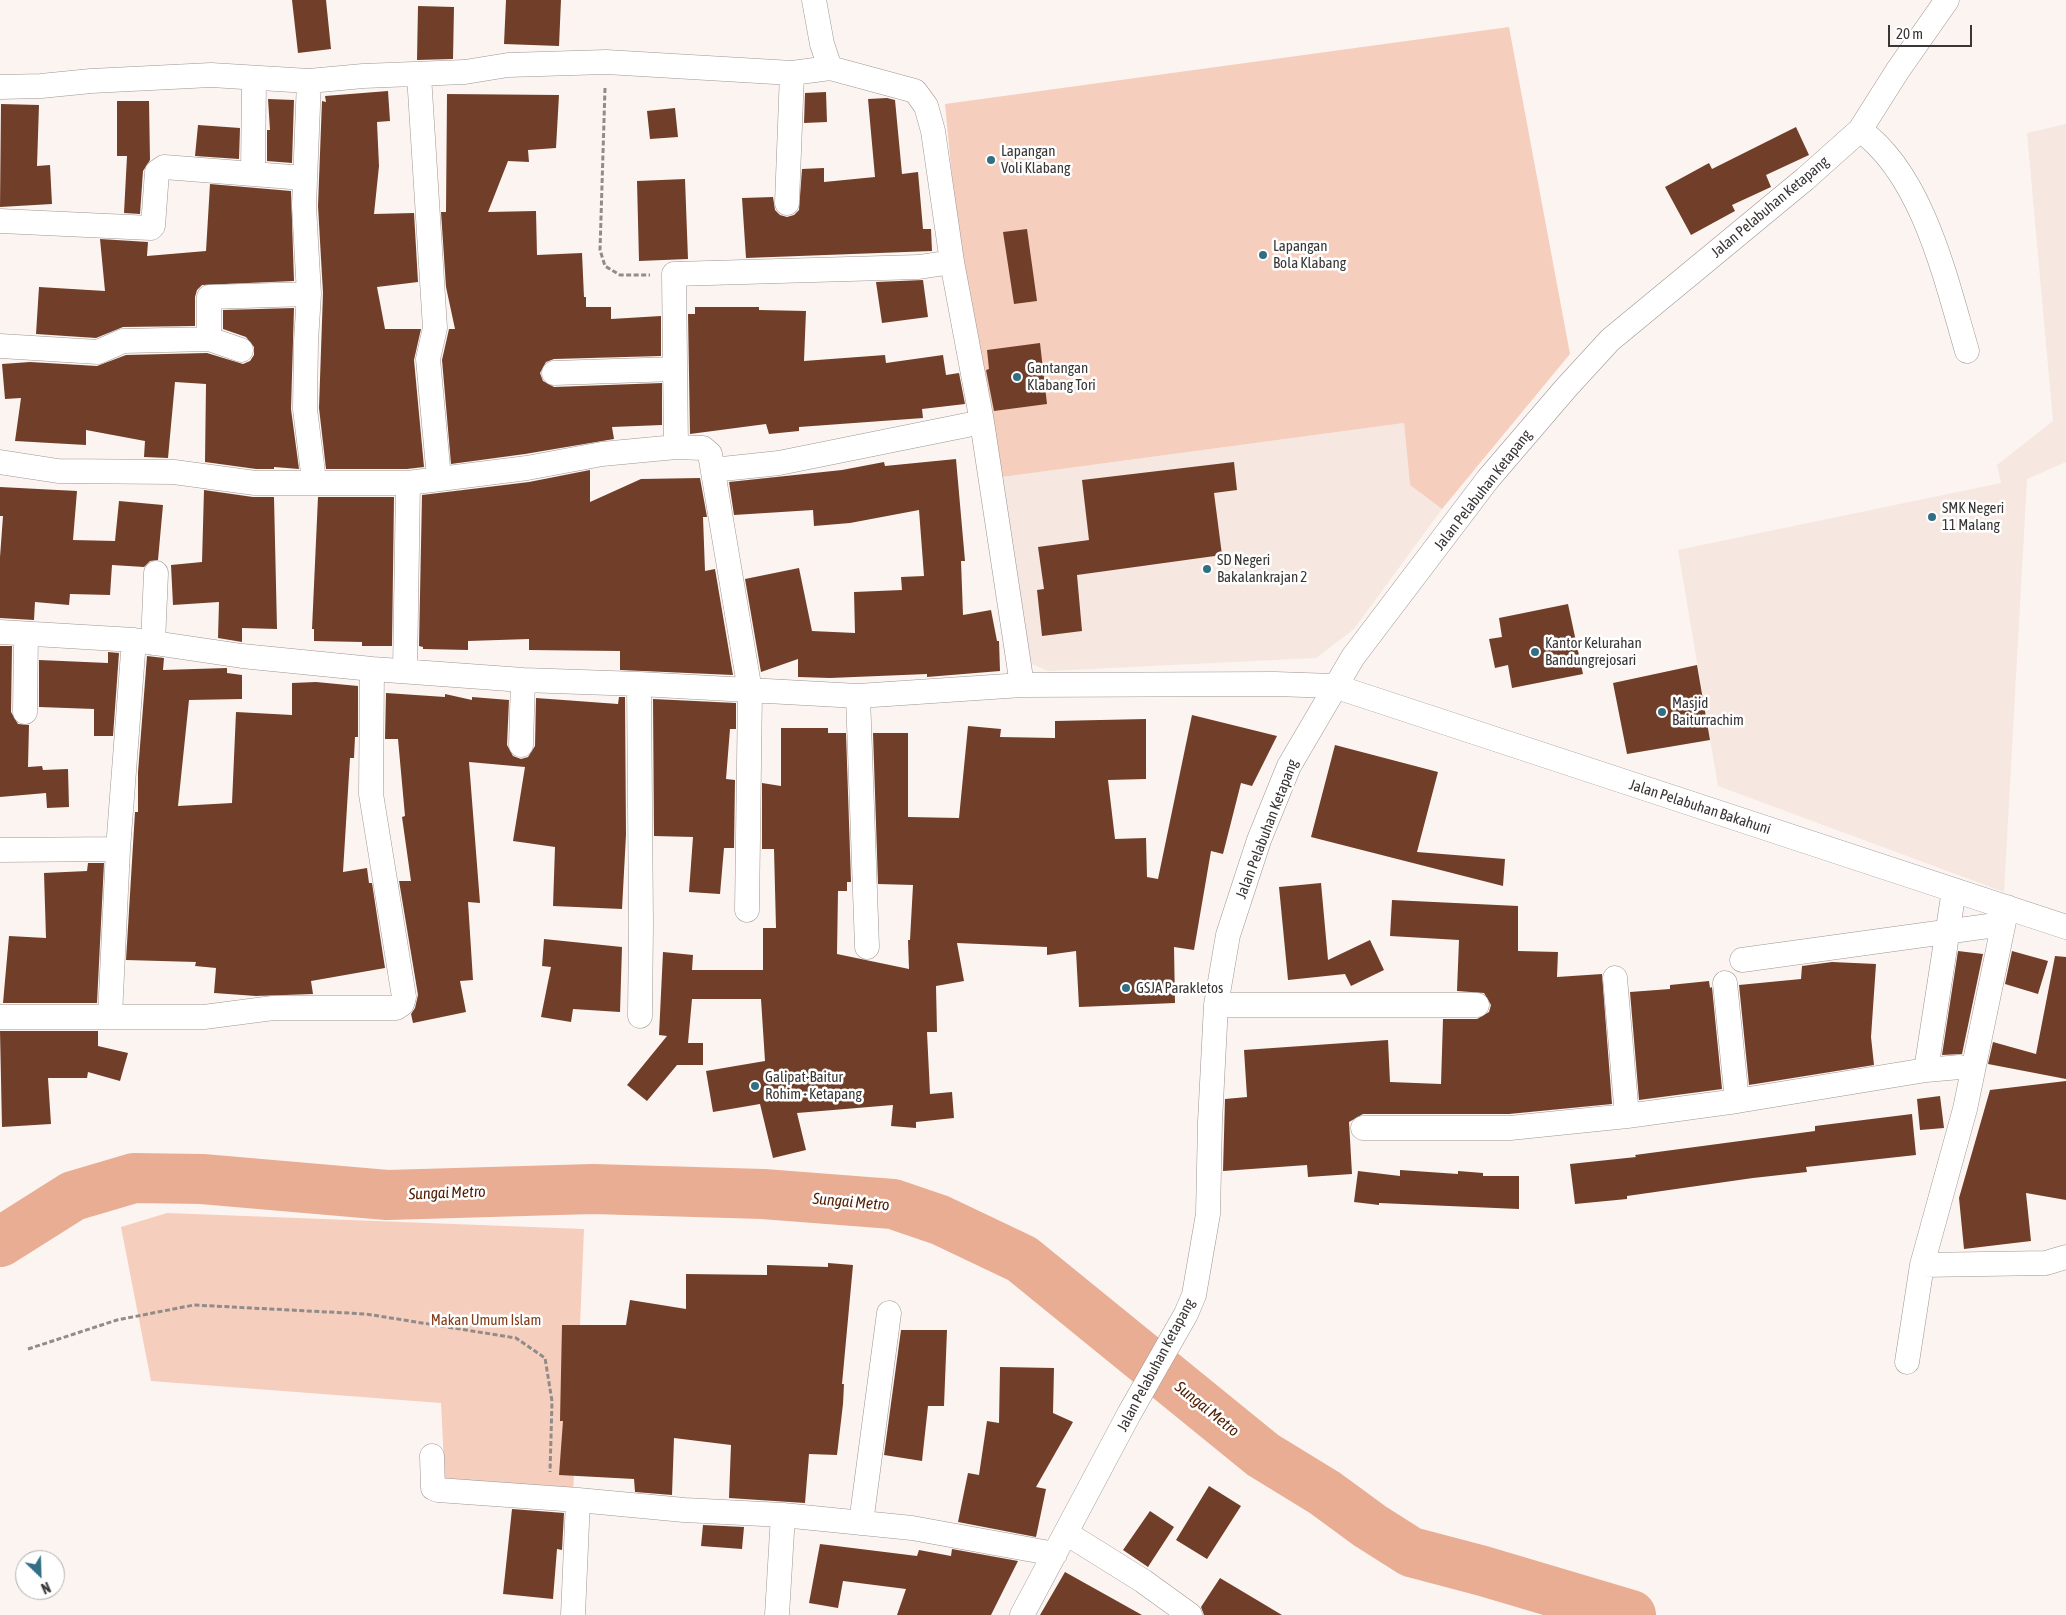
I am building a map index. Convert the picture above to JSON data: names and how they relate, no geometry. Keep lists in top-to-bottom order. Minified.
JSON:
{"streets":{"street":["Jalan Pelabuhan Ketapang","Jalan Pelabuhan Bakahuni"]},"crossings":[["Jalan Pelabuhan Ketapang","Jalan Pelabuhan Bakahuni"]],"water":["Sungai Metro"],"parks":["Makan Umum Islam"],"places":["Lapangan Voli Klabang","Lapangan Bola Klabang","Gantangan Klabang Tori","SMK Negeri 11 Malang","SD Negeri Bakalankrajan 2","Kantor Kelurahan Bandungrejosari","Masjid Baiturrachim","GSJA Parakletos","Galipat-Baitur Rohim - Ketapang"],"scale_bar":"20 m","north":"bottom right"}
